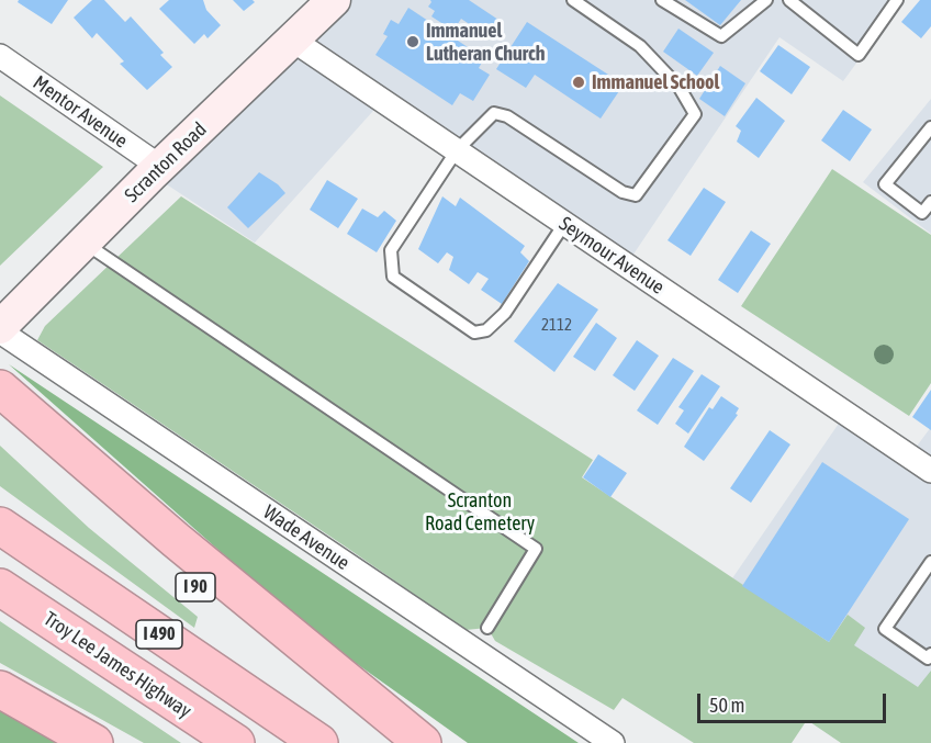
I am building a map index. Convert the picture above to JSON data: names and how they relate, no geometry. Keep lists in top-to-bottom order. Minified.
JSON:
{"streets":{"highway":["I 90","I 490","Troy Lee James Highway"],"street":["Mentor Avenue","Scranton Road","Seymour Avenue","Wade Avenue"]},"crossings":[["Mentor Avenue","Scranton Road"],["Scranton Road","Seymour Avenue"],["Scranton Road","Wade Avenue"]],"parks":["Scranton Road Cemetery"],"places":["Immanuel Lutheran Church","Immanuel School"],"house_numbers":["2112"],"scale_bar":"50 m"}
